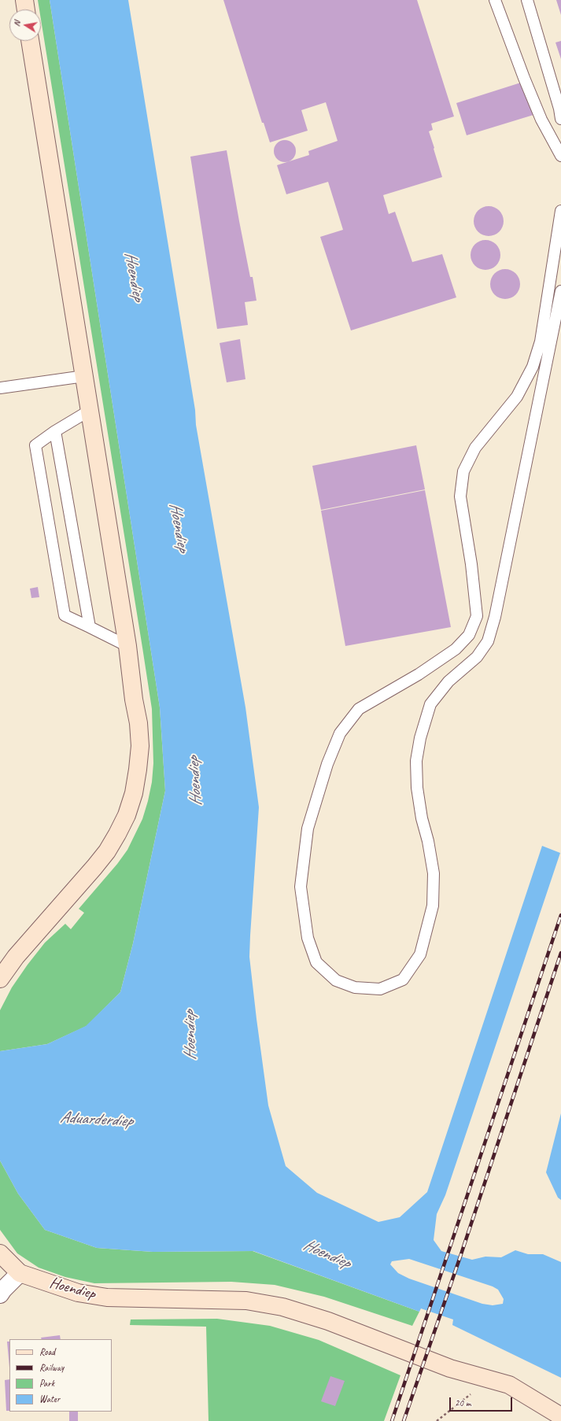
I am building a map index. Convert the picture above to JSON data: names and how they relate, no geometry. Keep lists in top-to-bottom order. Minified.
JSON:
{"streets":{"main road":["Hoendiep"]},"water":["Hoendiep","Aduarderdiep"],"legend":["Road","Railway","Park","Water"],"scale_bar":"20 m","north":"left"}
